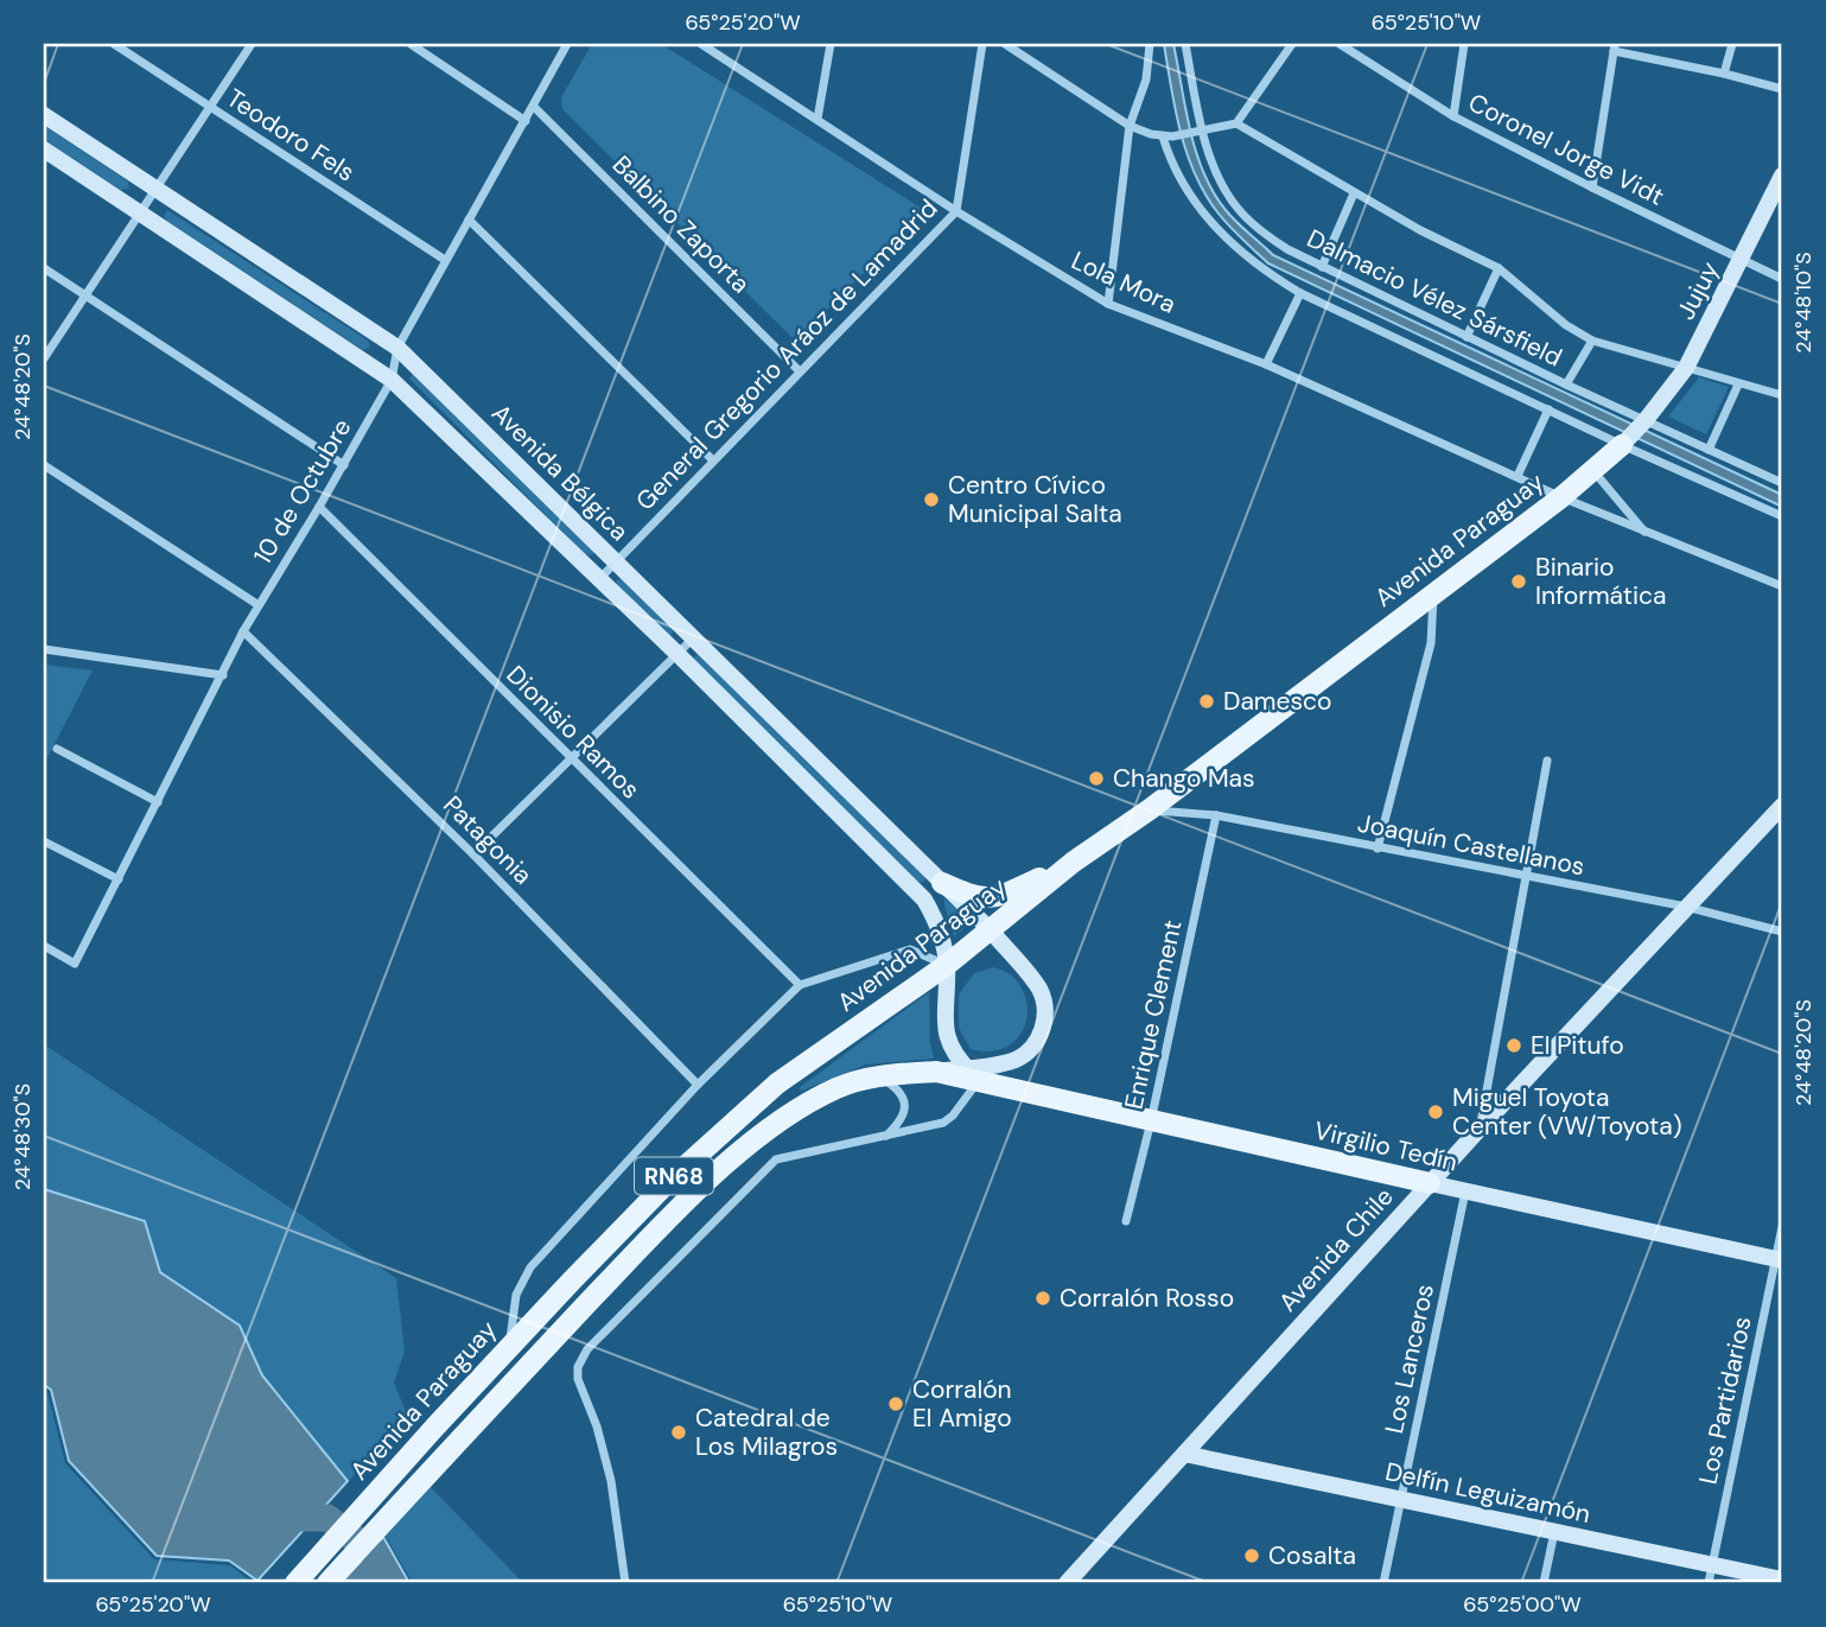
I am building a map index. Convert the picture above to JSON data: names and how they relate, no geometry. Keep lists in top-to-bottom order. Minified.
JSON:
{"streets":{"main road":["Jujuy","Avenida Bélgica","Avenida Paraguay","Virgilio Tedín","RN68","Avenida Chile","Delfín Leguizamón"],"street":["Teodoro Fels","Coronel Jorge Vidt","Balbino Zaporta","Lola Mora","Dalmacio Vélez Sársfield","General Gregorio Aráoz de Lamadrid","10 de Octubre","Dionisio Ramos","Patagonia","Joaquín Castellanos","Enrique Clement","Los Lanceros","Los Partidarios"]},"crossings":[["Teodoro Fels","10 de Octubre"],["Coronel Jorge Vidt","Jujuy"],["Balbino Zaporta","General Gregorio Aráoz de Lamadrid"],["Balbino Zaporta","10 de Octubre"],["Lola Mora","General Gregorio Aráoz de Lamadrid"],["Lola Mora","Avenida Paraguay"],["Jujuy","Dalmacio Vélez Sársfield"],["Jujuy","Avenida Paraguay"],["Dalmacio Vélez Sársfield","Avenida Paraguay"],["General Gregorio Aráoz de Lamadrid","Avenida Bélgica"],["Avenida Bélgica","10 de Octubre"],["Avenida Bélgica","Avenida Paraguay"],["Avenida Bélgica","Virgilio Tedín"],["10 de Octubre","Dionisio Ramos"],["10 de Octubre","Patagonia"],["Avenida Paraguay","Joaquín Castellanos"],["Avenida Paraguay","Virgilio Tedín"],["Joaquín Castellanos","Enrique Clement"],["Joaquín Castellanos","Avenida Chile"],["Enrique Clement","Virgilio Tedín"],["Virgilio Tedín","Avenida Chile"],["Virgilio Tedín","Los Lanceros"],["Virgilio Tedín","Los Partidarios"],["Avenida Chile","Delfín Leguizamón"],["Los Lanceros","Delfín Leguizamón"],["Los Partidarios","Delfín Leguizamón"]],"places":["Centro Cívico Municipal Salta","Binario Informática","Damesco","Chango Mas","El Pitufo","Miguel Toyota Center (VW/Toyota)","Corralón Rosso","Corralón El Amigo","Catedral de Los Milagros","Cosalta"],"coordinates":["65°25'20\"W","65°25'10\"W","24°48'10\"S","24°48'20\"S","24°48'30\"S","65°25'00\"W"]}
